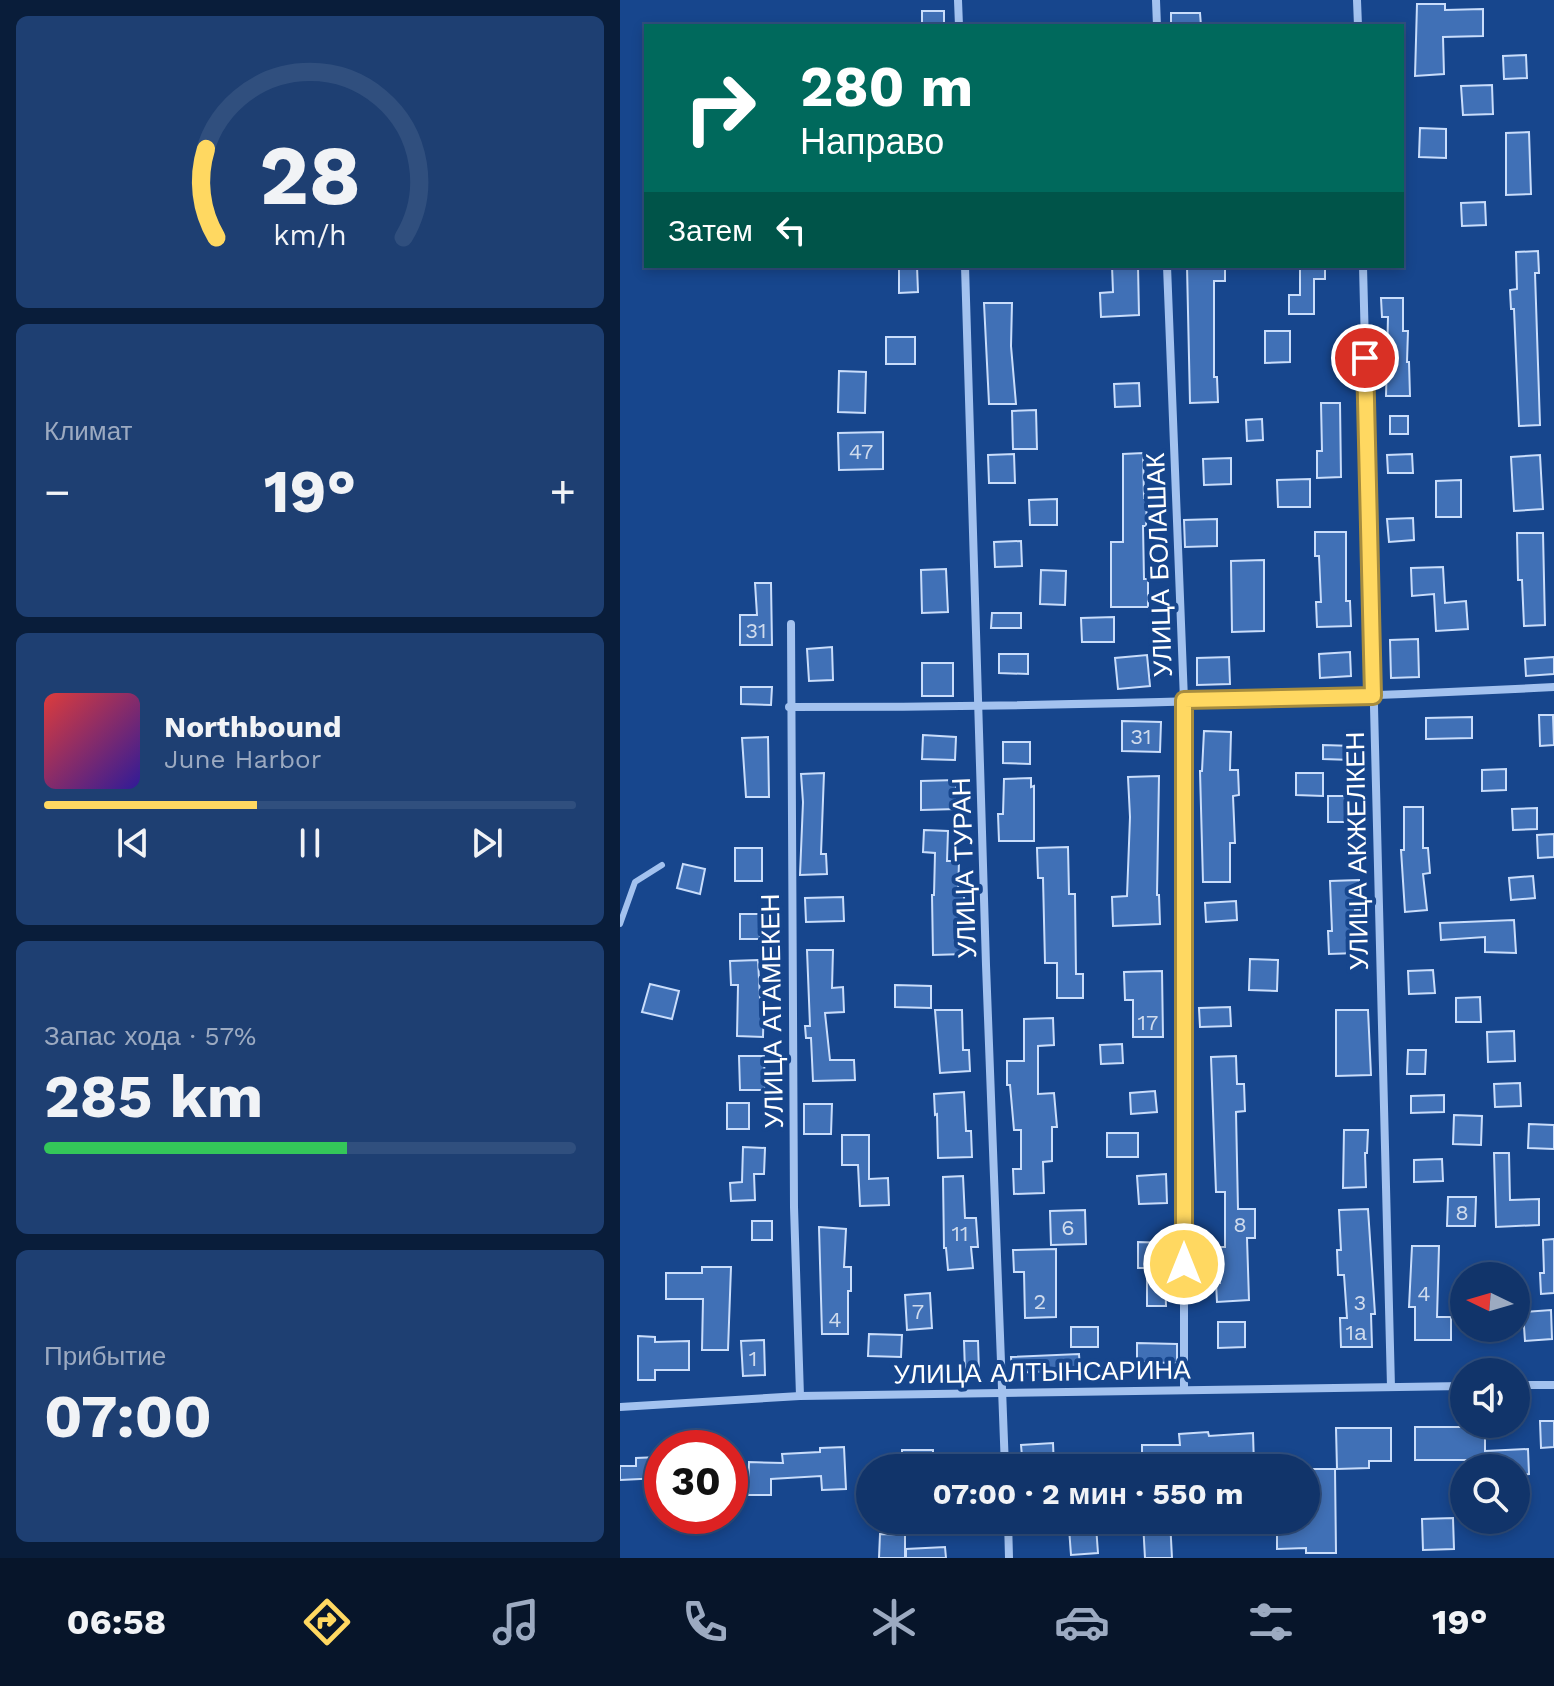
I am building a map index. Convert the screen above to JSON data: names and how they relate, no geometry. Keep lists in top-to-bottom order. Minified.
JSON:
{"streets":{"street":["УЛИЦА БОЛАШАК","УЛИЦА АКЖЕЛКЕН","УЛИЦА ТУРАН","УЛИЦА АТАМЕКЕН","УЛИЦА АЛТЫНСАРИНА"]},"crossings":[["УЛИЦА БОЛАШАК","УЛИЦА АЛТЫНСАРИНА"],["УЛИЦА АКЖЕЛКЕН","УЛИЦА АЛТЫНСАРИНА"],["УЛИЦА ТУРАН","УЛИЦА АЛТЫНСАРИНА"],["УЛИЦА АТАМЕКЕН","УЛИЦА АЛТЫНСАРИНА"]],"house_numbers":["47","31","31","17","8","8","6","11","4","2","3","7","4","1а","1"],"north":"left","page":{"turn":["280 m","Направо"],"then":"Затем","tile":["Климат",["Запас хода · 57%","285 km"],["Прибытие","07:00"]],"heat":["−","19°","+"],"song":["Northbound","June Harbor"],"limit":"30","trip":"07:00 · 2 мин · 550 m","tabs":["06:58","19°"],"gauge":["28","km/h"]}}
